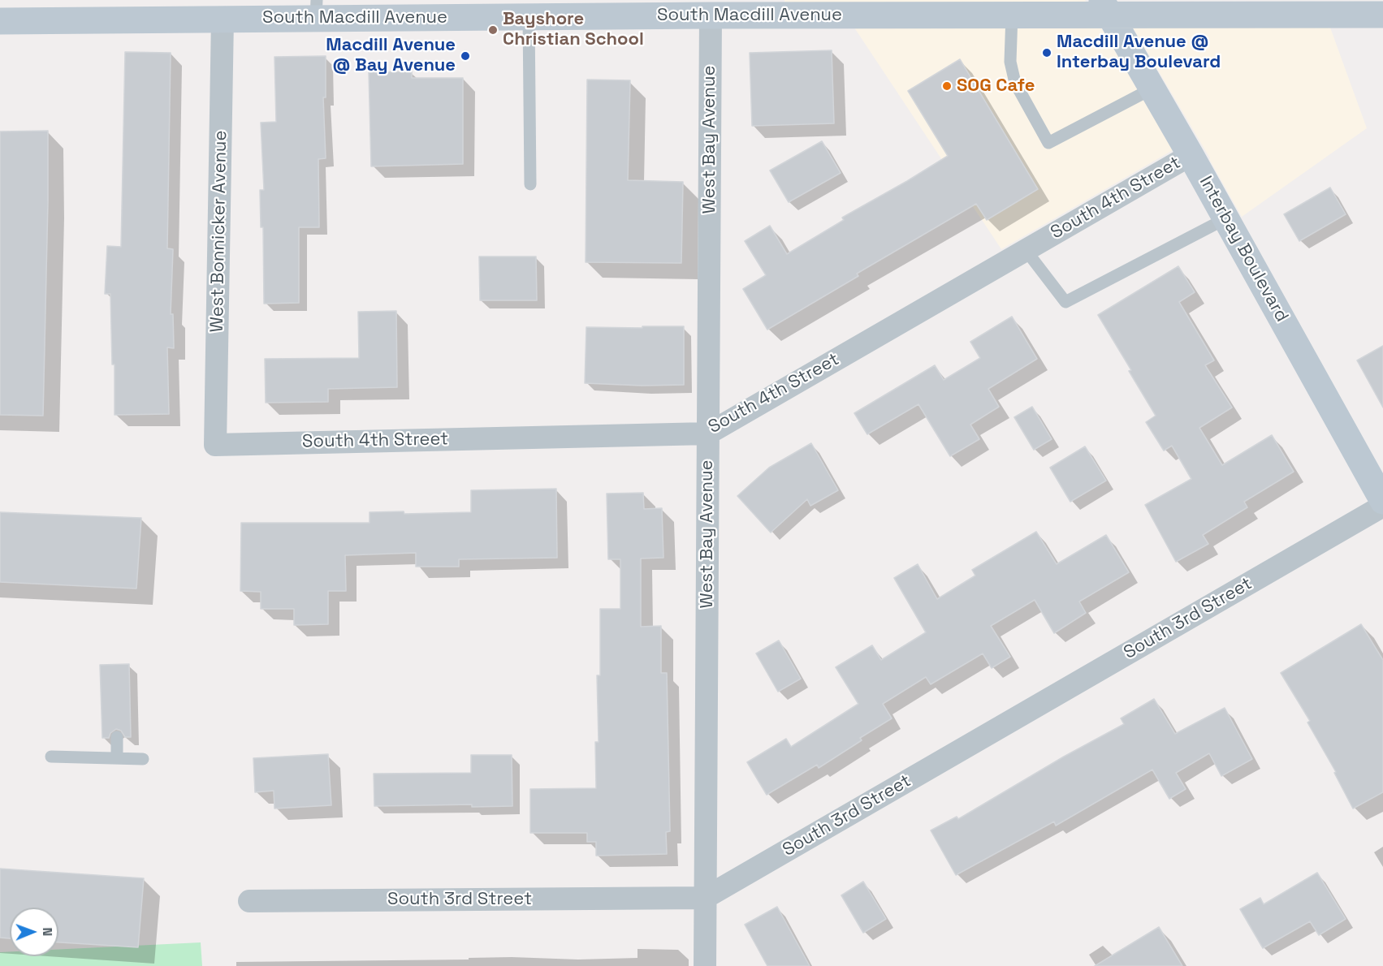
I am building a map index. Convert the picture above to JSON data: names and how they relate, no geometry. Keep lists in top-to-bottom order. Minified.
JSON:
{"streets":{"street":["South Macdill Avenue","West Bay Avenue","South 4th Street","West Bonnicker Avenue","Interbay Boulevard","South 3rd Street"]},"crossings":[["South Macdill Avenue","West Bay Avenue"],["South Macdill Avenue","West Bonnicker Avenue"],["South Macdill Avenue","Interbay Boulevard"],["West Bay Avenue","South 4th Street"],["West Bay Avenue","South 3rd Street"],["South 4th Street","West Bonnicker Avenue"],["South 4th Street","Interbay Boulevard"]],"places":["Bayshore Christian School","Macdill Avenue @ Interbay Boulevard","Macdill Avenue @ Bay Avenue","SOG Cafe"],"north":"right"}
